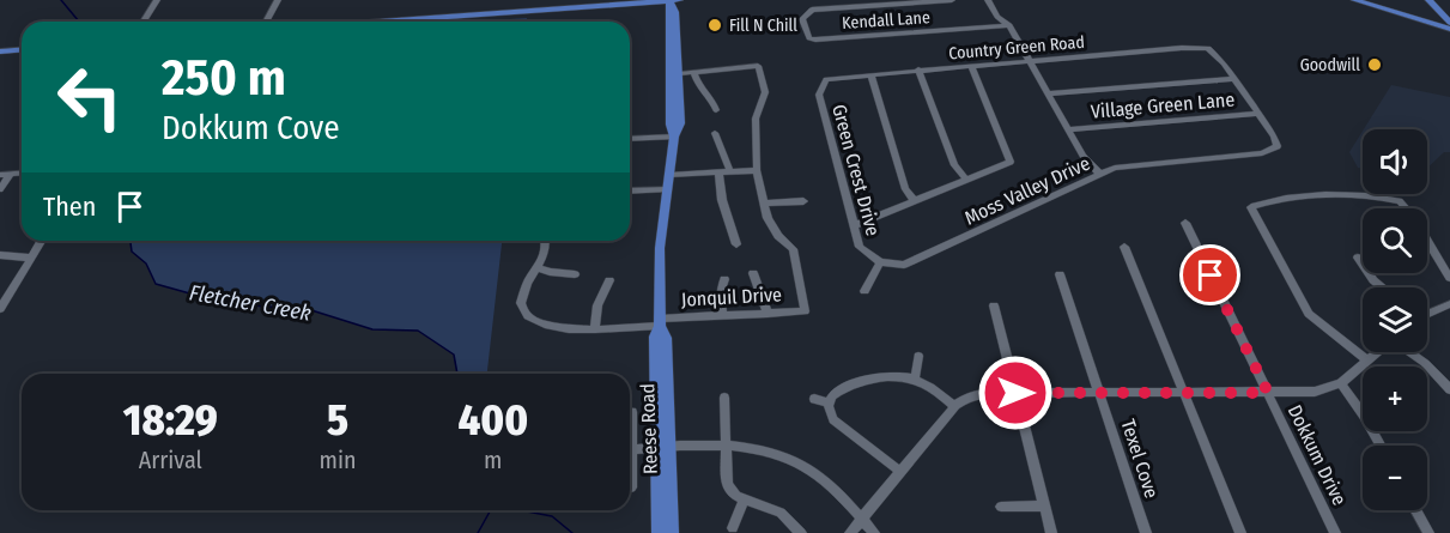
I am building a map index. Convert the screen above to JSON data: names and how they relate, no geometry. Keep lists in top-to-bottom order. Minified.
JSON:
{"streets":{"main road":["Reese Road"],"street":["Kendall Lane","Country Green Road","Village Green Lane","Green Crest Drive","Moss Valley Drive","Jonquil Drive","Dokkum Drive","Texel Cove"]},"crossings":[["Country Green Road","Green Crest Drive"],["Village Green Lane","Moss Valley Drive"],["Green Crest Drive","Moss Valley Drive"],["Jonquil Drive","Reese Road"]],"water":["Fletcher Creek"],"places":["Fill N Chill","Goodwill"],"page":{"turn":["250 m","Dokkum Cove"],"map_buttons":["+","−"],"then":"Then","eta":["18:29","Arrival","5","min","400","m"]}}
